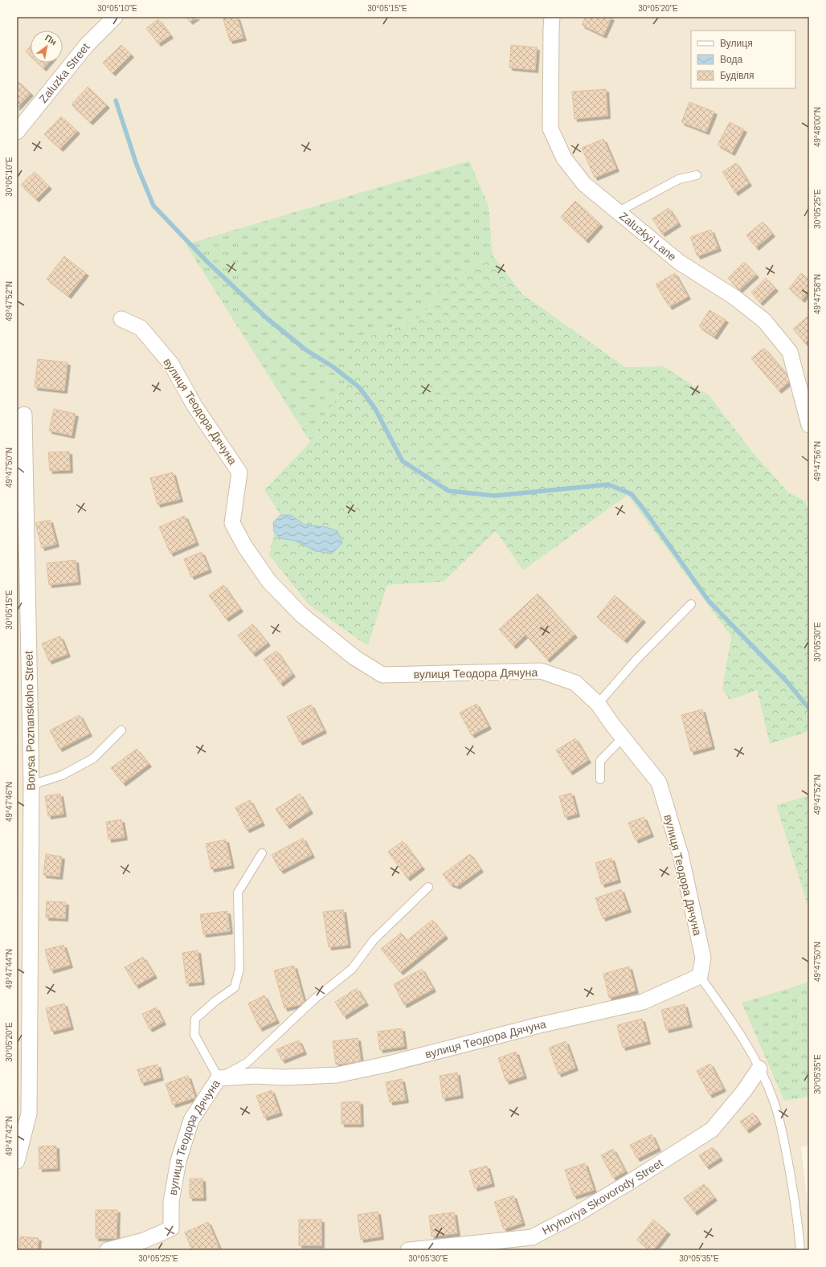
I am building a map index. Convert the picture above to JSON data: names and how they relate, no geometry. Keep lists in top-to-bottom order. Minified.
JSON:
{"streets":{"street":["Zaluzka Street","Zaluzkyi Lane","вулиця Теодора Дячуна","Borysa Poznanskoho Street","Hryhoriya Skovorody Street"]},"legend":["Вулиця","Вода","Будівля"],"north":"top right","coordinates":["30°05'10\"E","30°05'15\"E","30°05'20\"E","49°48'00\"N","30°05'25\"E","49°47'58\"N","49°47'52\"N","49°47'56\"N","49°47'50\"N","30°05'30\"E","49°47'46\"N","49°47'44\"N","30°05'35\"E","49°47'42\"N"]}
